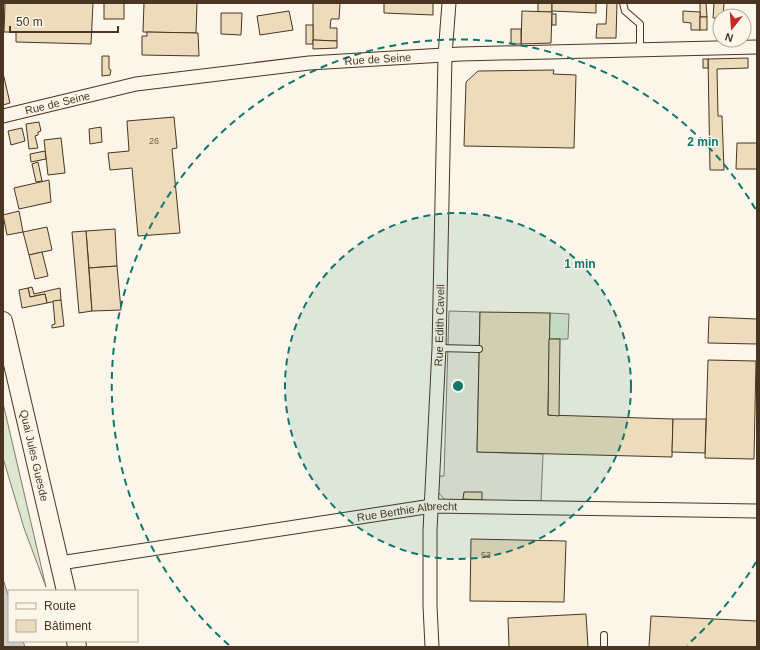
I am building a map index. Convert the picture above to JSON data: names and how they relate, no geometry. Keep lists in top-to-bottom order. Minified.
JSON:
{"streets":{"main road":["Quai Jules Guesde"],"street":["Rue de Seine","Rue Edith Cavell","Rue Berthie Albrecht"]},"crossings":[["Rue de Seine","Rue Edith Cavell"],["Rue Edith Cavell","Rue Berthie Albrecht"],["Quai Jules Guesde","Rue Berthie Albrecht"]],"house_numbers":["26","53"],"legend":["Route","Bâtiment"],"scale_bar":"50 m","north":"bottom","rings":["2 min","1 min"]}
